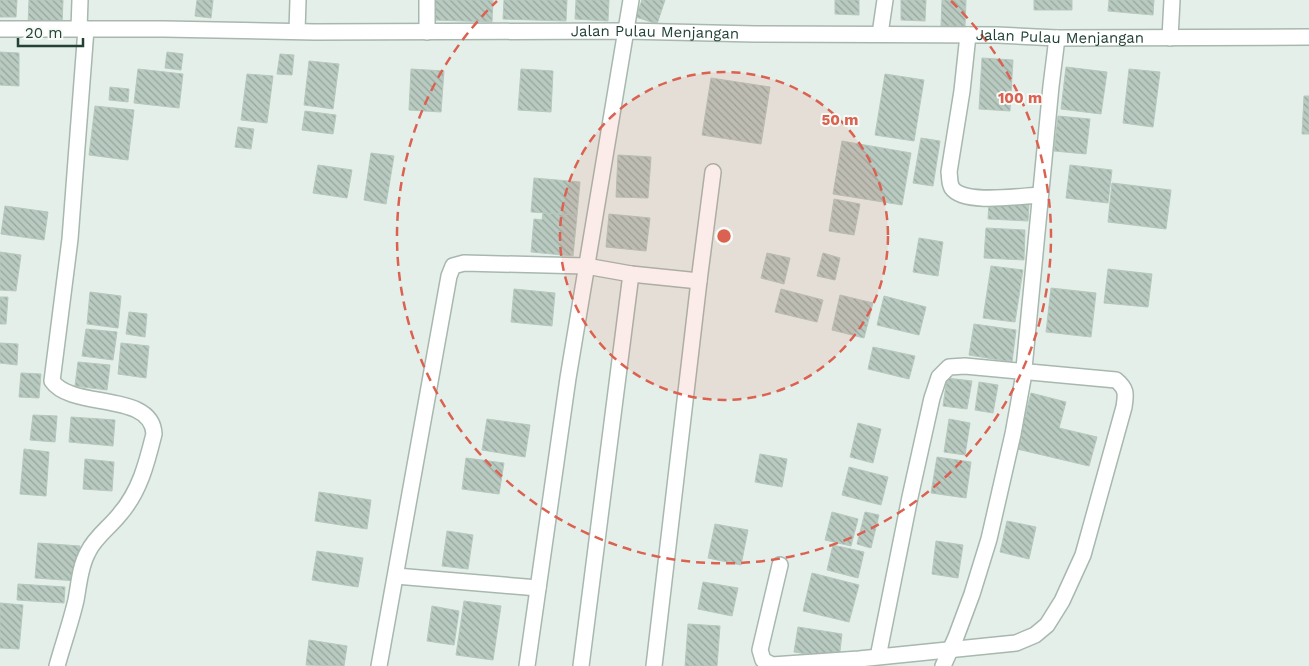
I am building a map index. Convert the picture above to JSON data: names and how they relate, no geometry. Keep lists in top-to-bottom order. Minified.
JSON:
{"streets":{"street":["Jalan Pulau Menjangan"]},"scale_bar":"20 m","rings":["100 m","50 m"]}
